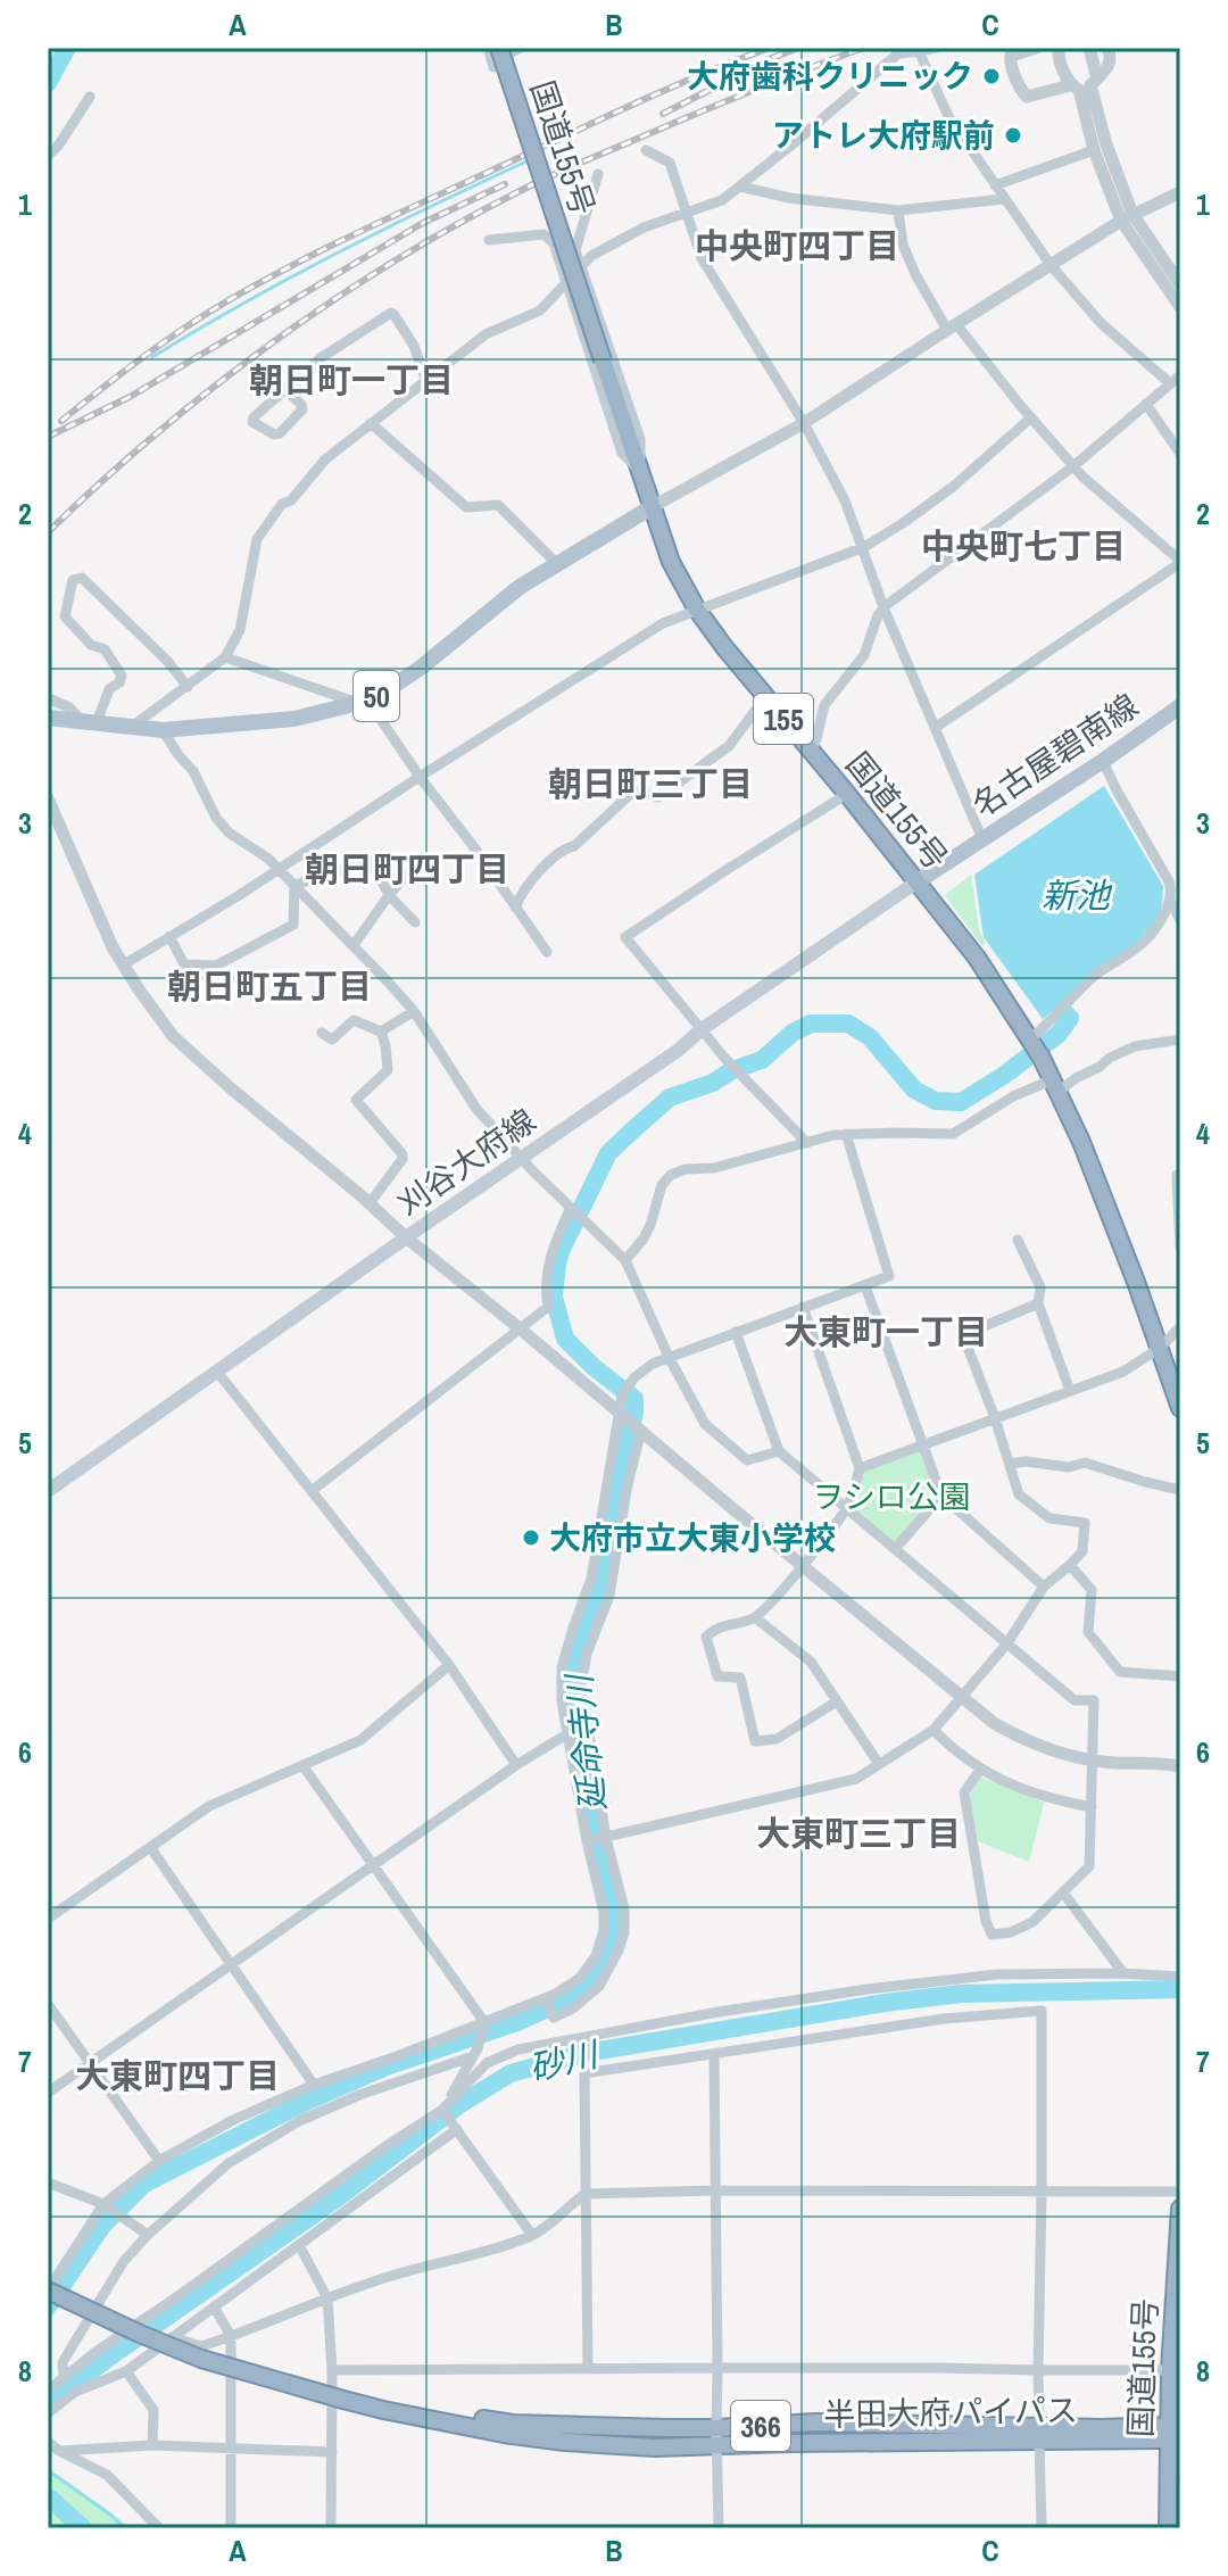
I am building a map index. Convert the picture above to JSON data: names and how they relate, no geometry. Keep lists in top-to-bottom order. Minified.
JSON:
{"streets":{"highway":["国道155号","155","半田大府パイパス","366"],"main road":["50","名古屋碧南線","刈谷大府線"]},"crossings":[["国道155号","50"],["国道155号","名古屋碧南線"],["国道155号","刈谷大府線"],["国道155号","半田大府パイパス"],["名古屋碧南線","刈谷大府線"]],"districts":["中央町四丁目","朝日町一丁目","中央町七丁目","朝日町三丁目","朝日町四丁目","朝日町五丁目","大東町一丁目","大東町三丁目","大東町四丁目"],"water":["新池","延命寺川","砂川"],"parks":["ヲシロ公園"],"places":["大府歯科クリニック","アトレ大府駅前","大府市立大東小学校"],"grid":{"columns":["A","B","C"],"rows":["1","2","3","4","5","6","7","8"]}}
